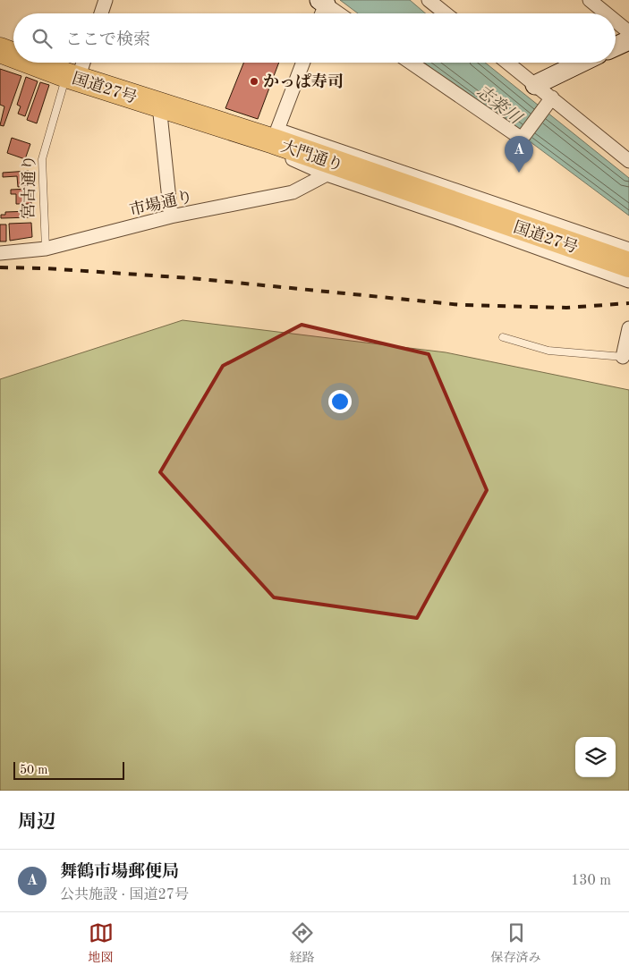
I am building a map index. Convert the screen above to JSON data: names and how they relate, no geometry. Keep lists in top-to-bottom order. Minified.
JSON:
{"streets":{"highway":["国道27号","大門通り"],"street":["宮古通り","市場通り"]},"crossings":[["国道27号","大門通り"],["国道27号","宮古通り"],["宮古通り","市場通り"]],"water":["志楽川"],"places":["かっぱ寿司"],"scale_bar":"50 m","page":{"search":"ここで検索","pins":"A","scale":"50 m","heading":"周辺","list":[{"mark":"A","name":"舞鶴市場郵便局","note":"公共施設 · 国道27号","value":"130 m"}],"nav":["地図","経路","保存済み"]}}
